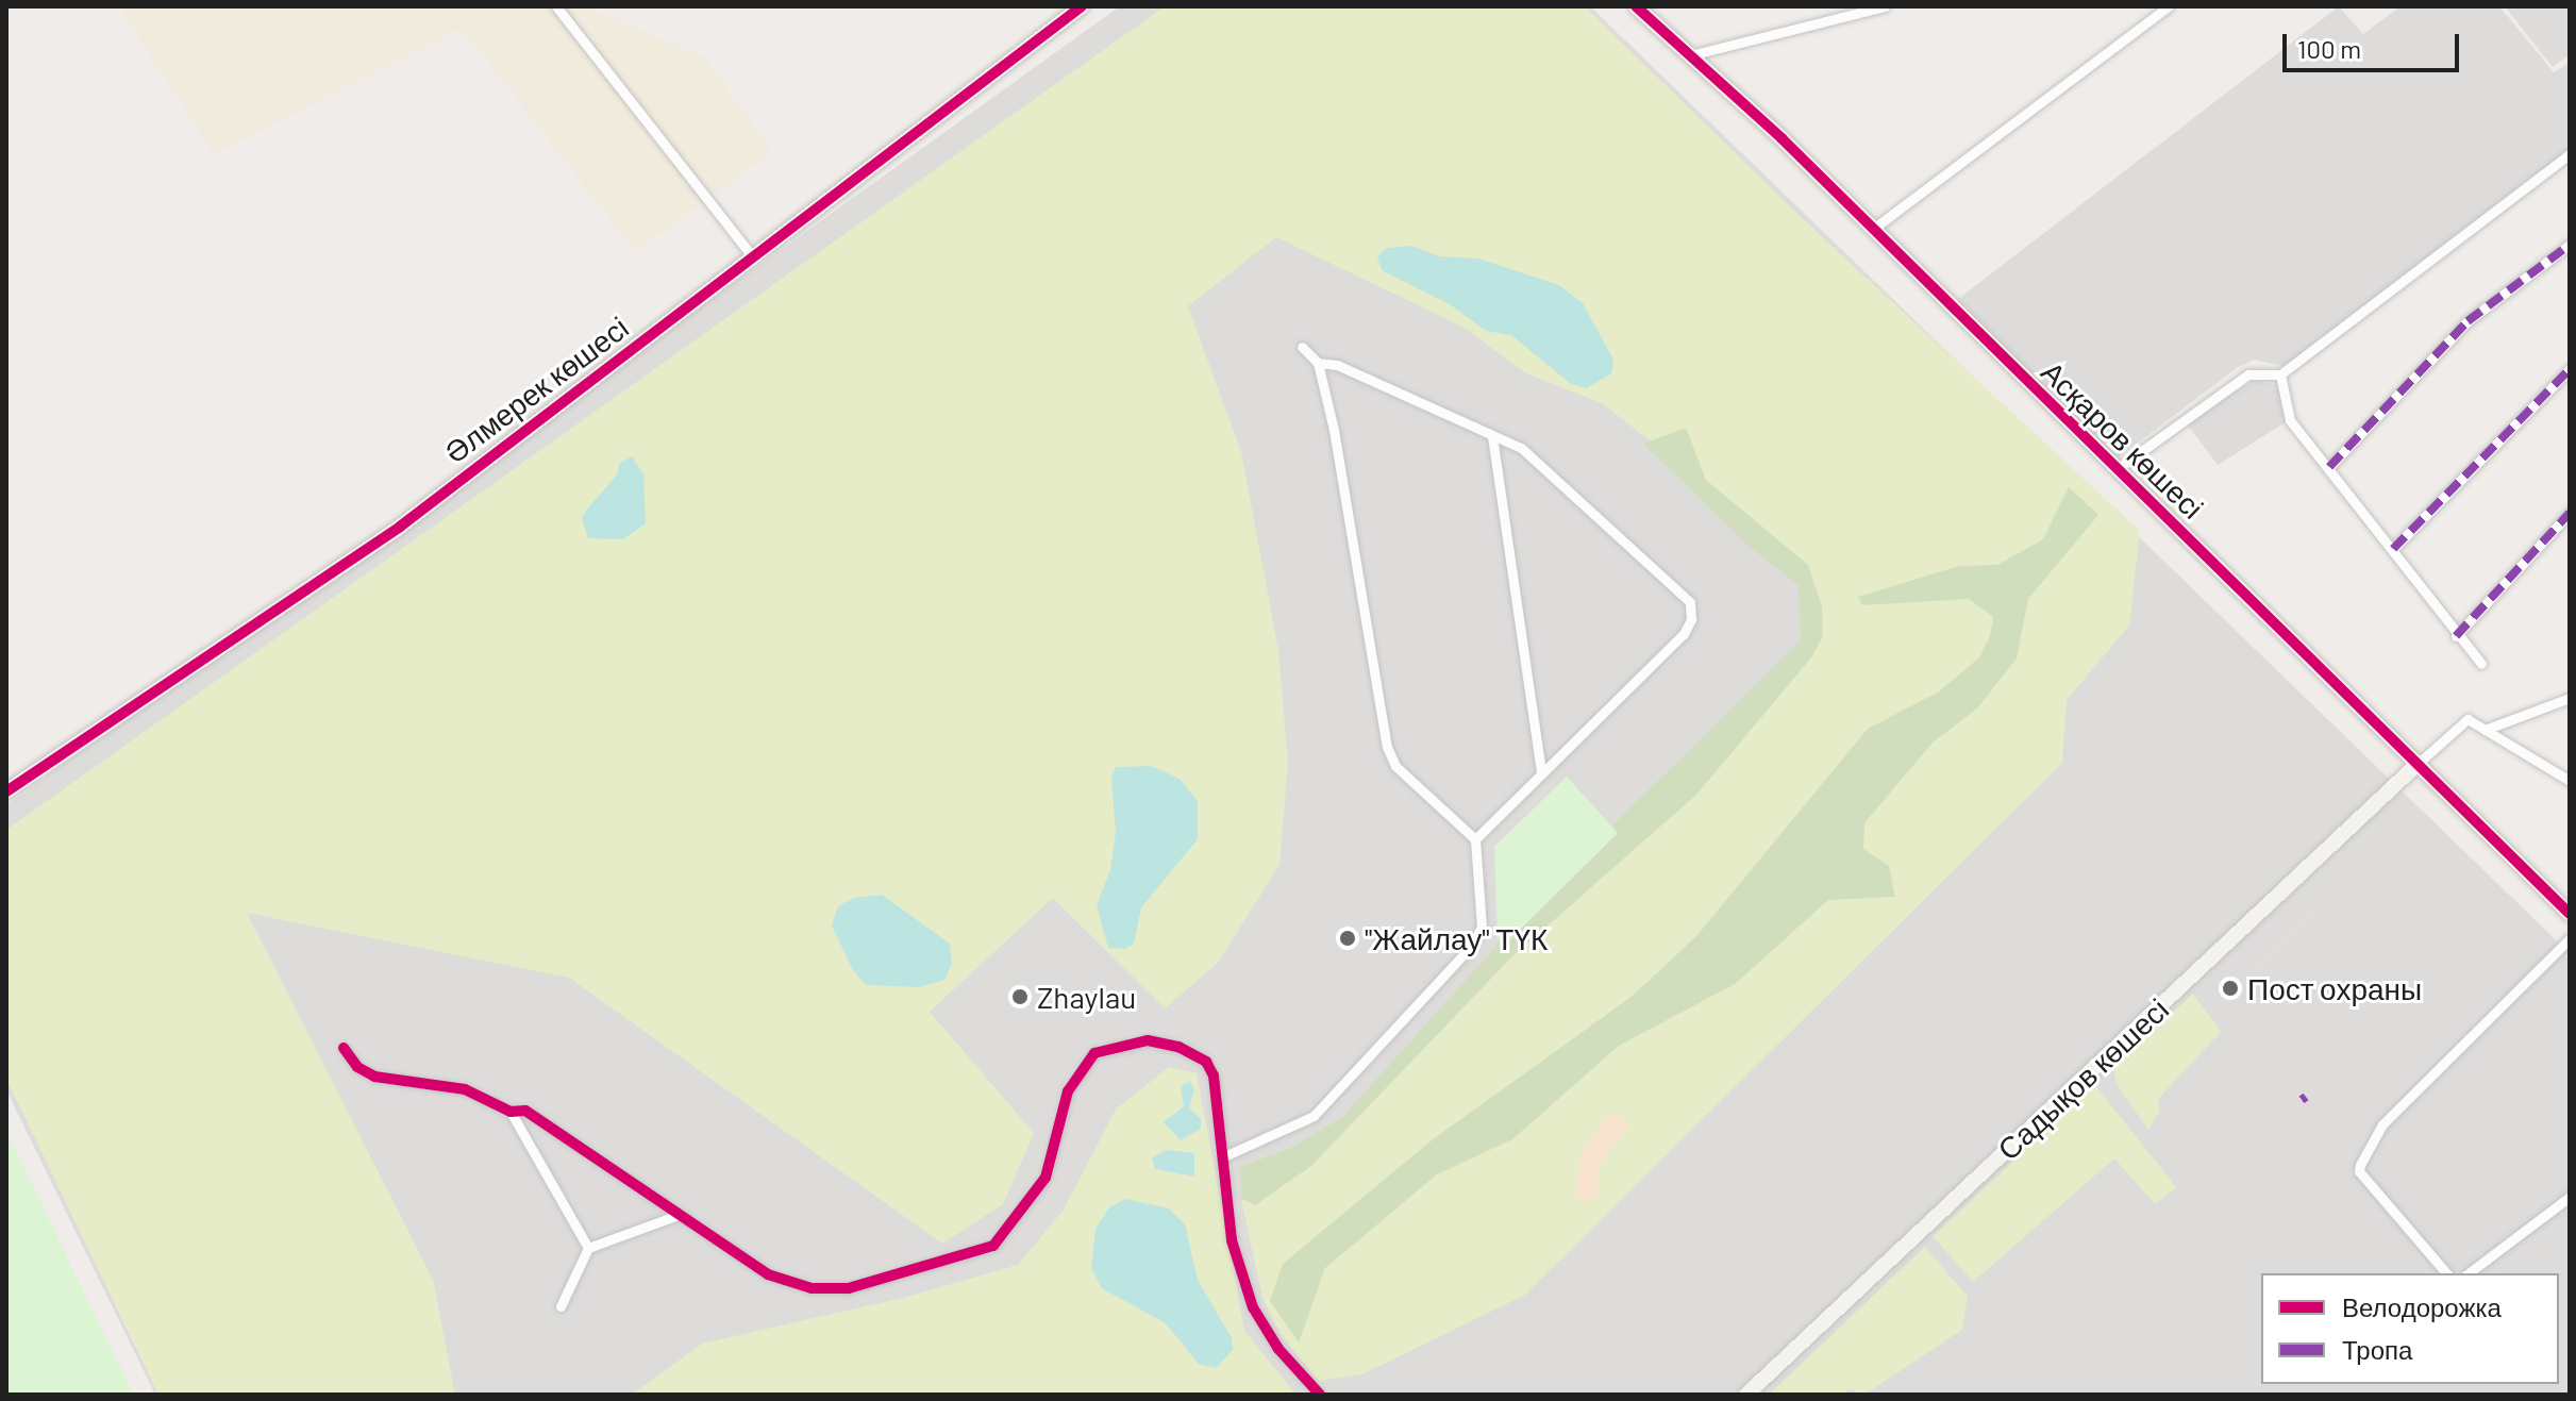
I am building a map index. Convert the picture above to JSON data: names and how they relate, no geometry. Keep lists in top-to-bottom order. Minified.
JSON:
{"streets":{"street":["Әлмерек көшесі","Асқаров көшесі","Садықов көшесі"]},"crossings":[["Асқаров көшесі","Садықов көшесі"]],"places":["\"Жайлау\" ТҮК","Пост охраны","Zhaylau"],"legend":["Велодорожка","Тропа"],"scale_bar":"100 m"}
